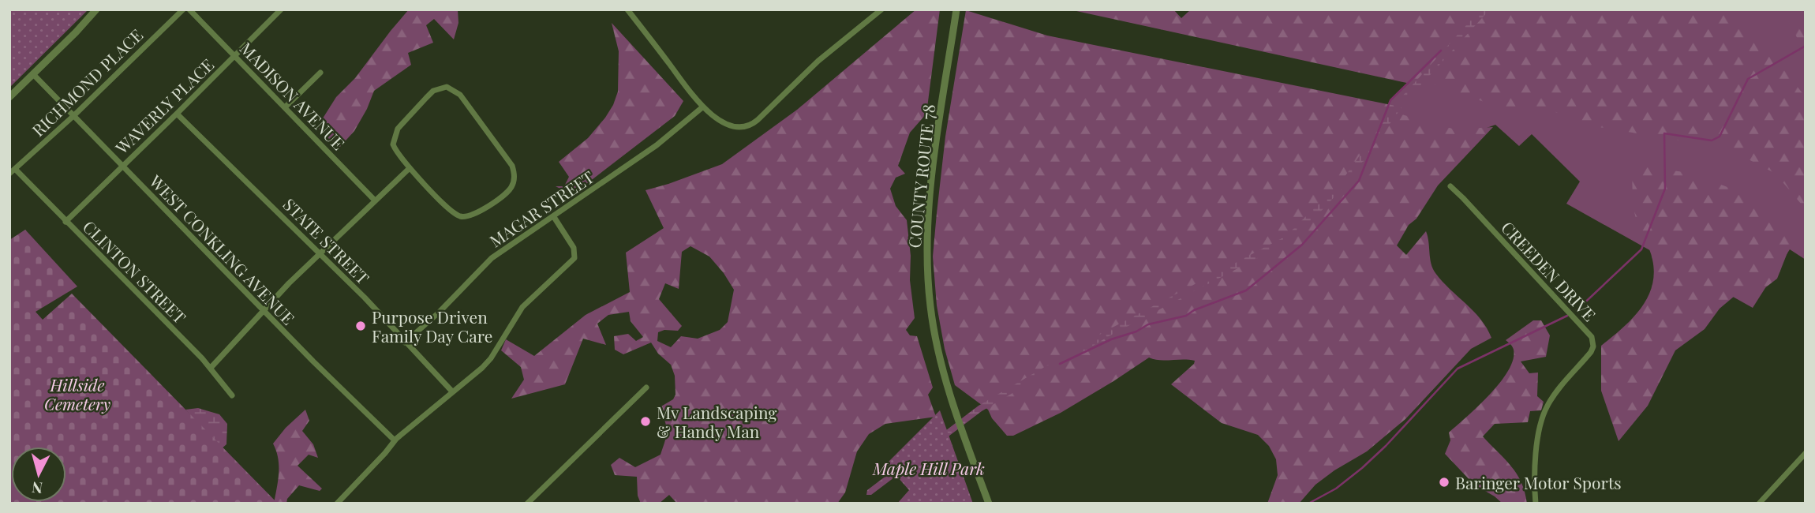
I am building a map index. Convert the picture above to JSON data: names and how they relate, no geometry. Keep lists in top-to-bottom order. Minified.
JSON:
{"streets":{"street":["RICHMOND PLACE","MADISON AVENUE","WAVERLY PLACE","COUNTY ROUTE 78","MAGAR STREET","STATE STREET","WEST CONKLING AVENUE","CREEDEN DRIVE","CLINTON STREET"]},"crossings":[["RICHMOND PLACE","WEST CONKLING AVENUE"],["RICHMOND PLACE","CLINTON STREET"],["MADISON AVENUE","WAVERLY PLACE"],["WAVERLY PLACE","STATE STREET"],["WAVERLY PLACE","WEST CONKLING AVENUE"],["WAVERLY PLACE","CLINTON STREET"],["MAGAR STREET","STATE STREET"]],"parks":["Hillside Cemetery","Maple Hill Park"],"places":["Purpose Driven Family Day Care","Mv Landscaping & Handy Man","Baringer Motor Sports"],"north":"bottom"}
